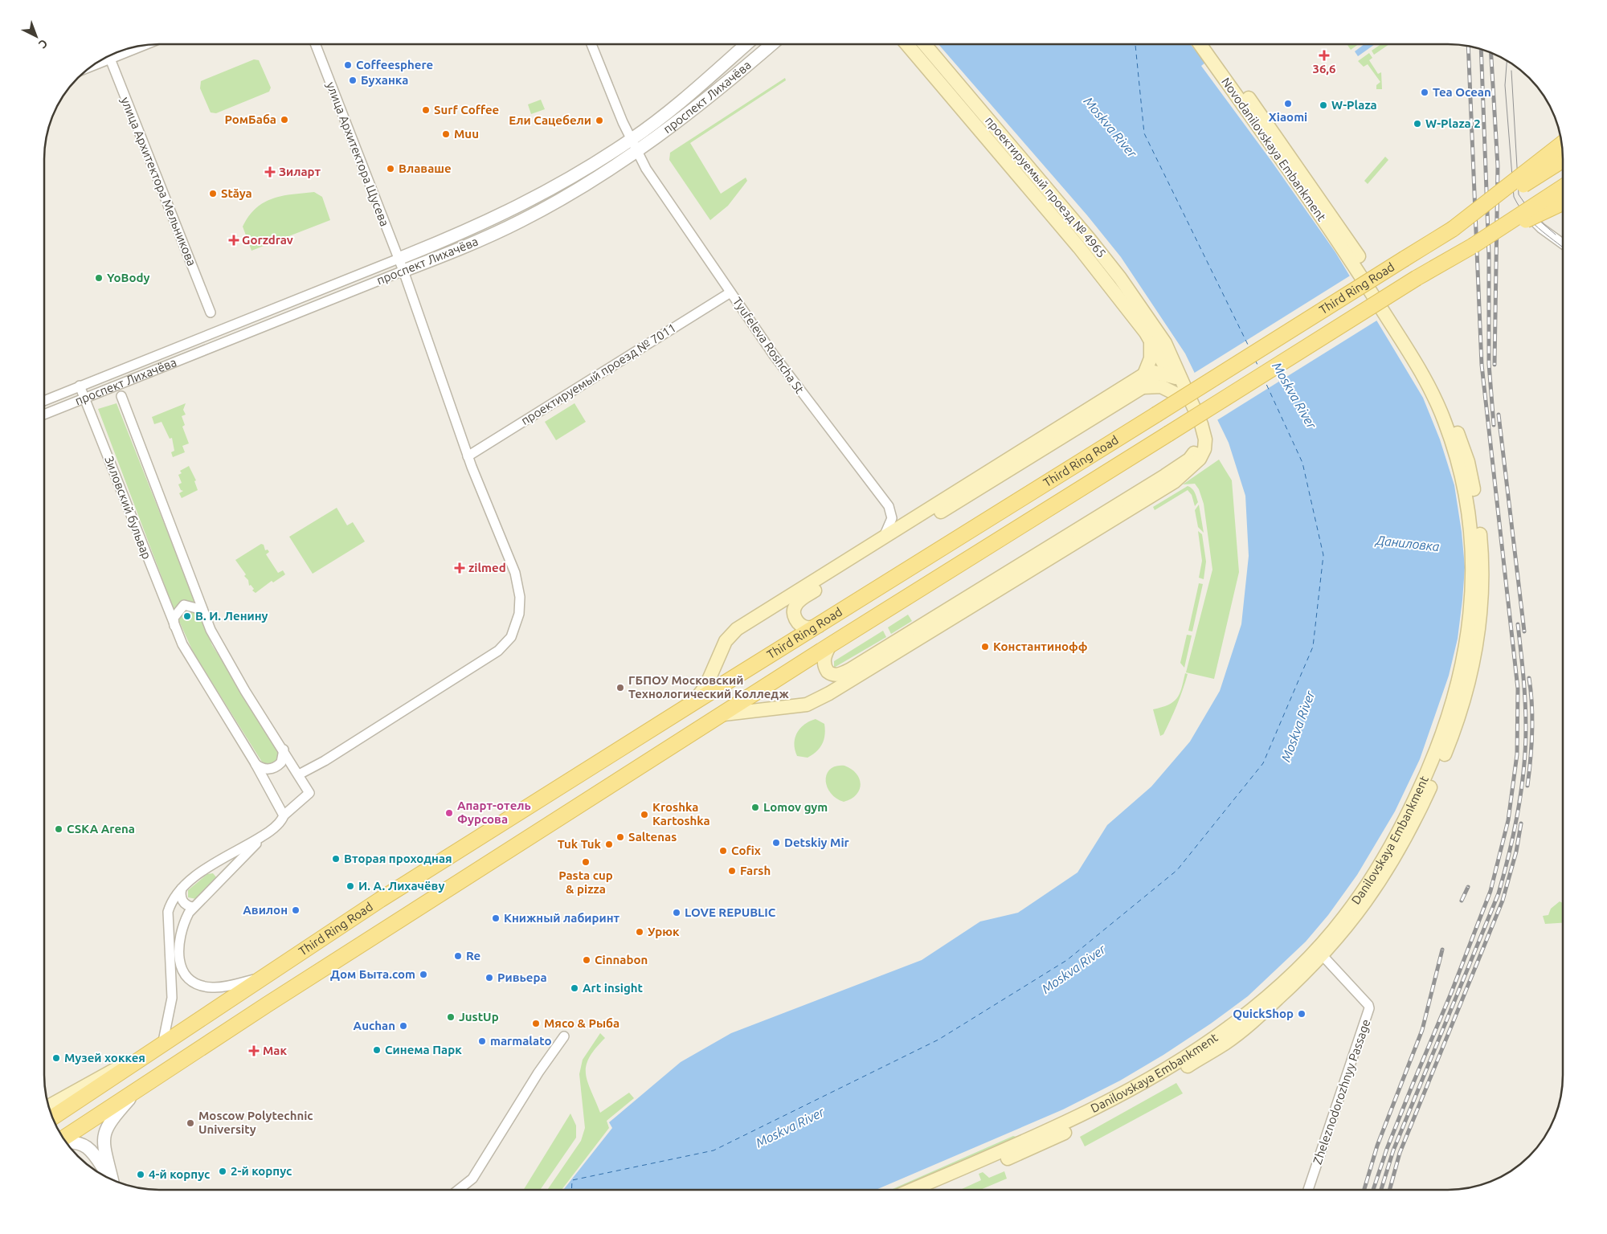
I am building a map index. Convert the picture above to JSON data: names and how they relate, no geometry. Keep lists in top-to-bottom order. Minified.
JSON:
{"streets":{"main road":["Novodanilovskaya Embankment","проектируемый проезд № 4965","Third Ring Road","Danilovskaya Embankment"],"street":["проспект Лихачёва","улица Архитектора Щусева","улица Архитектора Мельникова","Tyufeleva Roshcha St","проектируемый проезд № 7011","Зиловский бульвар","Zheleznodorozhnyy Passage"]},"crossings":[["проспект Лихачёва","улица Архитектора Щусева"],["проспект Лихачёва","Tyufeleva Roshcha St"],["проспект Лихачёва","Зиловский бульвар"],["Novodanilovskaya Embankment","Danilovskaya Embankment"],["улица Архитектора Щусева","проектируемый проезд № 7011"],["проектируемый проезд № 4965","Third Ring Road"],["Tyufeleva Roshcha St","проектируемый проезд № 7011"],["Danilovskaya Embankment","Zheleznodorozhnyy Passage"]],"water":["Moskva River","Даниловка"],"places":{"health":["36,6","Зиларт","Gorzdrav","zilmed","Мак"],"other":["Coffeesphere","Буханка","Tea Ocean","Xiaomi","W-Plaza","Surf Coffee","РомБаба","Ели Сацебели","W-Plaza 2","Muu","Влаваше","Stăya","YoBody","В. И. Ленину","Константинофф","ГБПОУ Московский Технологический Колледж","Lomov gym","Апарт-отель Фурсова","Kroshka Kartoshka","CSKA Arena","Saltenas","Detskiy Mir","Tuk Tuk","Cofix","Вторая проходная","Pasta cup & pizza","Farsh","И. А. Лихачёву","Авилон","LOVE REPUBLIC","Книжный лабиринт","Урюк","Re","Cinnabon","Дом Быта.com","Ривьера","Art insight","QuickShop","JustUp","Мясо & Рыба","Auchan","marmalato","Синема Парк","Музей хоккея","Moscow Polytechnic University","2-й корпус","4-й корпус"]},"north":"bottom right"}
